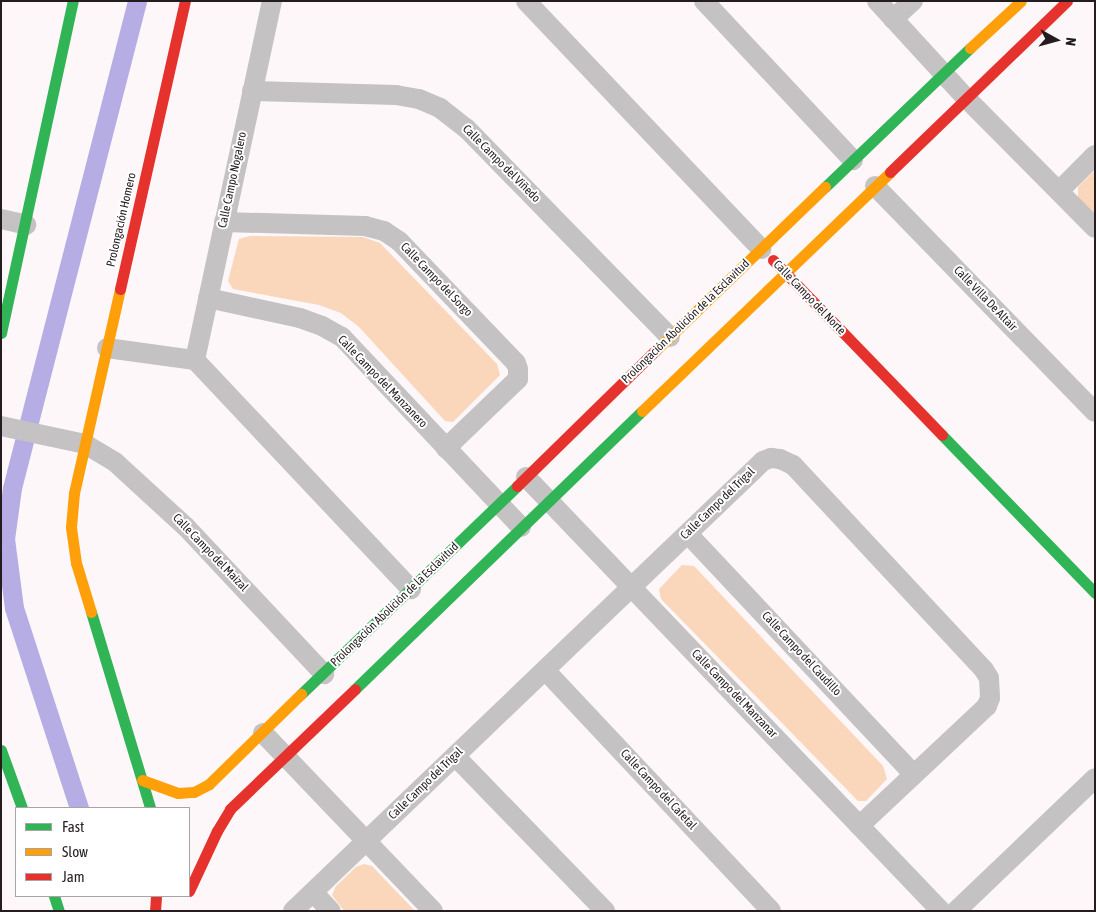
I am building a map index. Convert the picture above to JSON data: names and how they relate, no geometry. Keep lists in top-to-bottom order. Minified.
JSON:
{"streets":{"main road":["Prolongación Homero","Calle Campo del Norte","Prolongación Abolición de la Esclavitud"],"street":["Calle Campo del Viñedo","Calle Campo Nogalero","Calle Campo del Sorgo","Calle Villa De Altair","Calle Campo del Manzanero","Calle Campo del Trigal","Calle Campo del Maizal","Calle Campo del Caudillo","Calle Campo del Manzanar","Calle Campo del Cafetal"]},"crossings":[["Calle Campo del Viñedo","Calle Campo Nogalero"],["Calle Campo del Viñedo","Prolongación Abolición de la Esclavitud"],["Calle Campo Nogalero","Calle Campo del Sorgo"],["Calle Campo Nogalero","Calle Campo del Manzanero"],["Prolongación Homero","Calle Campo del Maizal"],["Calle Campo del Sorgo","Calle Campo del Manzanero"],["Calle Campo del Norte","Prolongación Abolición de la Esclavitud"],["Prolongación Abolición de la Esclavitud","Calle Campo del Manzanero"],["Prolongación Abolición de la Esclavitud","Calle Campo del Maizal"],["Prolongación Abolición de la Esclavitud","Calle Campo del Manzanar"],["Calle Campo del Trigal","Calle Campo del Caudillo"],["Calle Campo del Trigal","Calle Campo del Manzanar"],["Calle Campo del Trigal","Calle Campo del Cafetal"]],"legend":["Fast","Slow","Jam"],"north":"right"}
